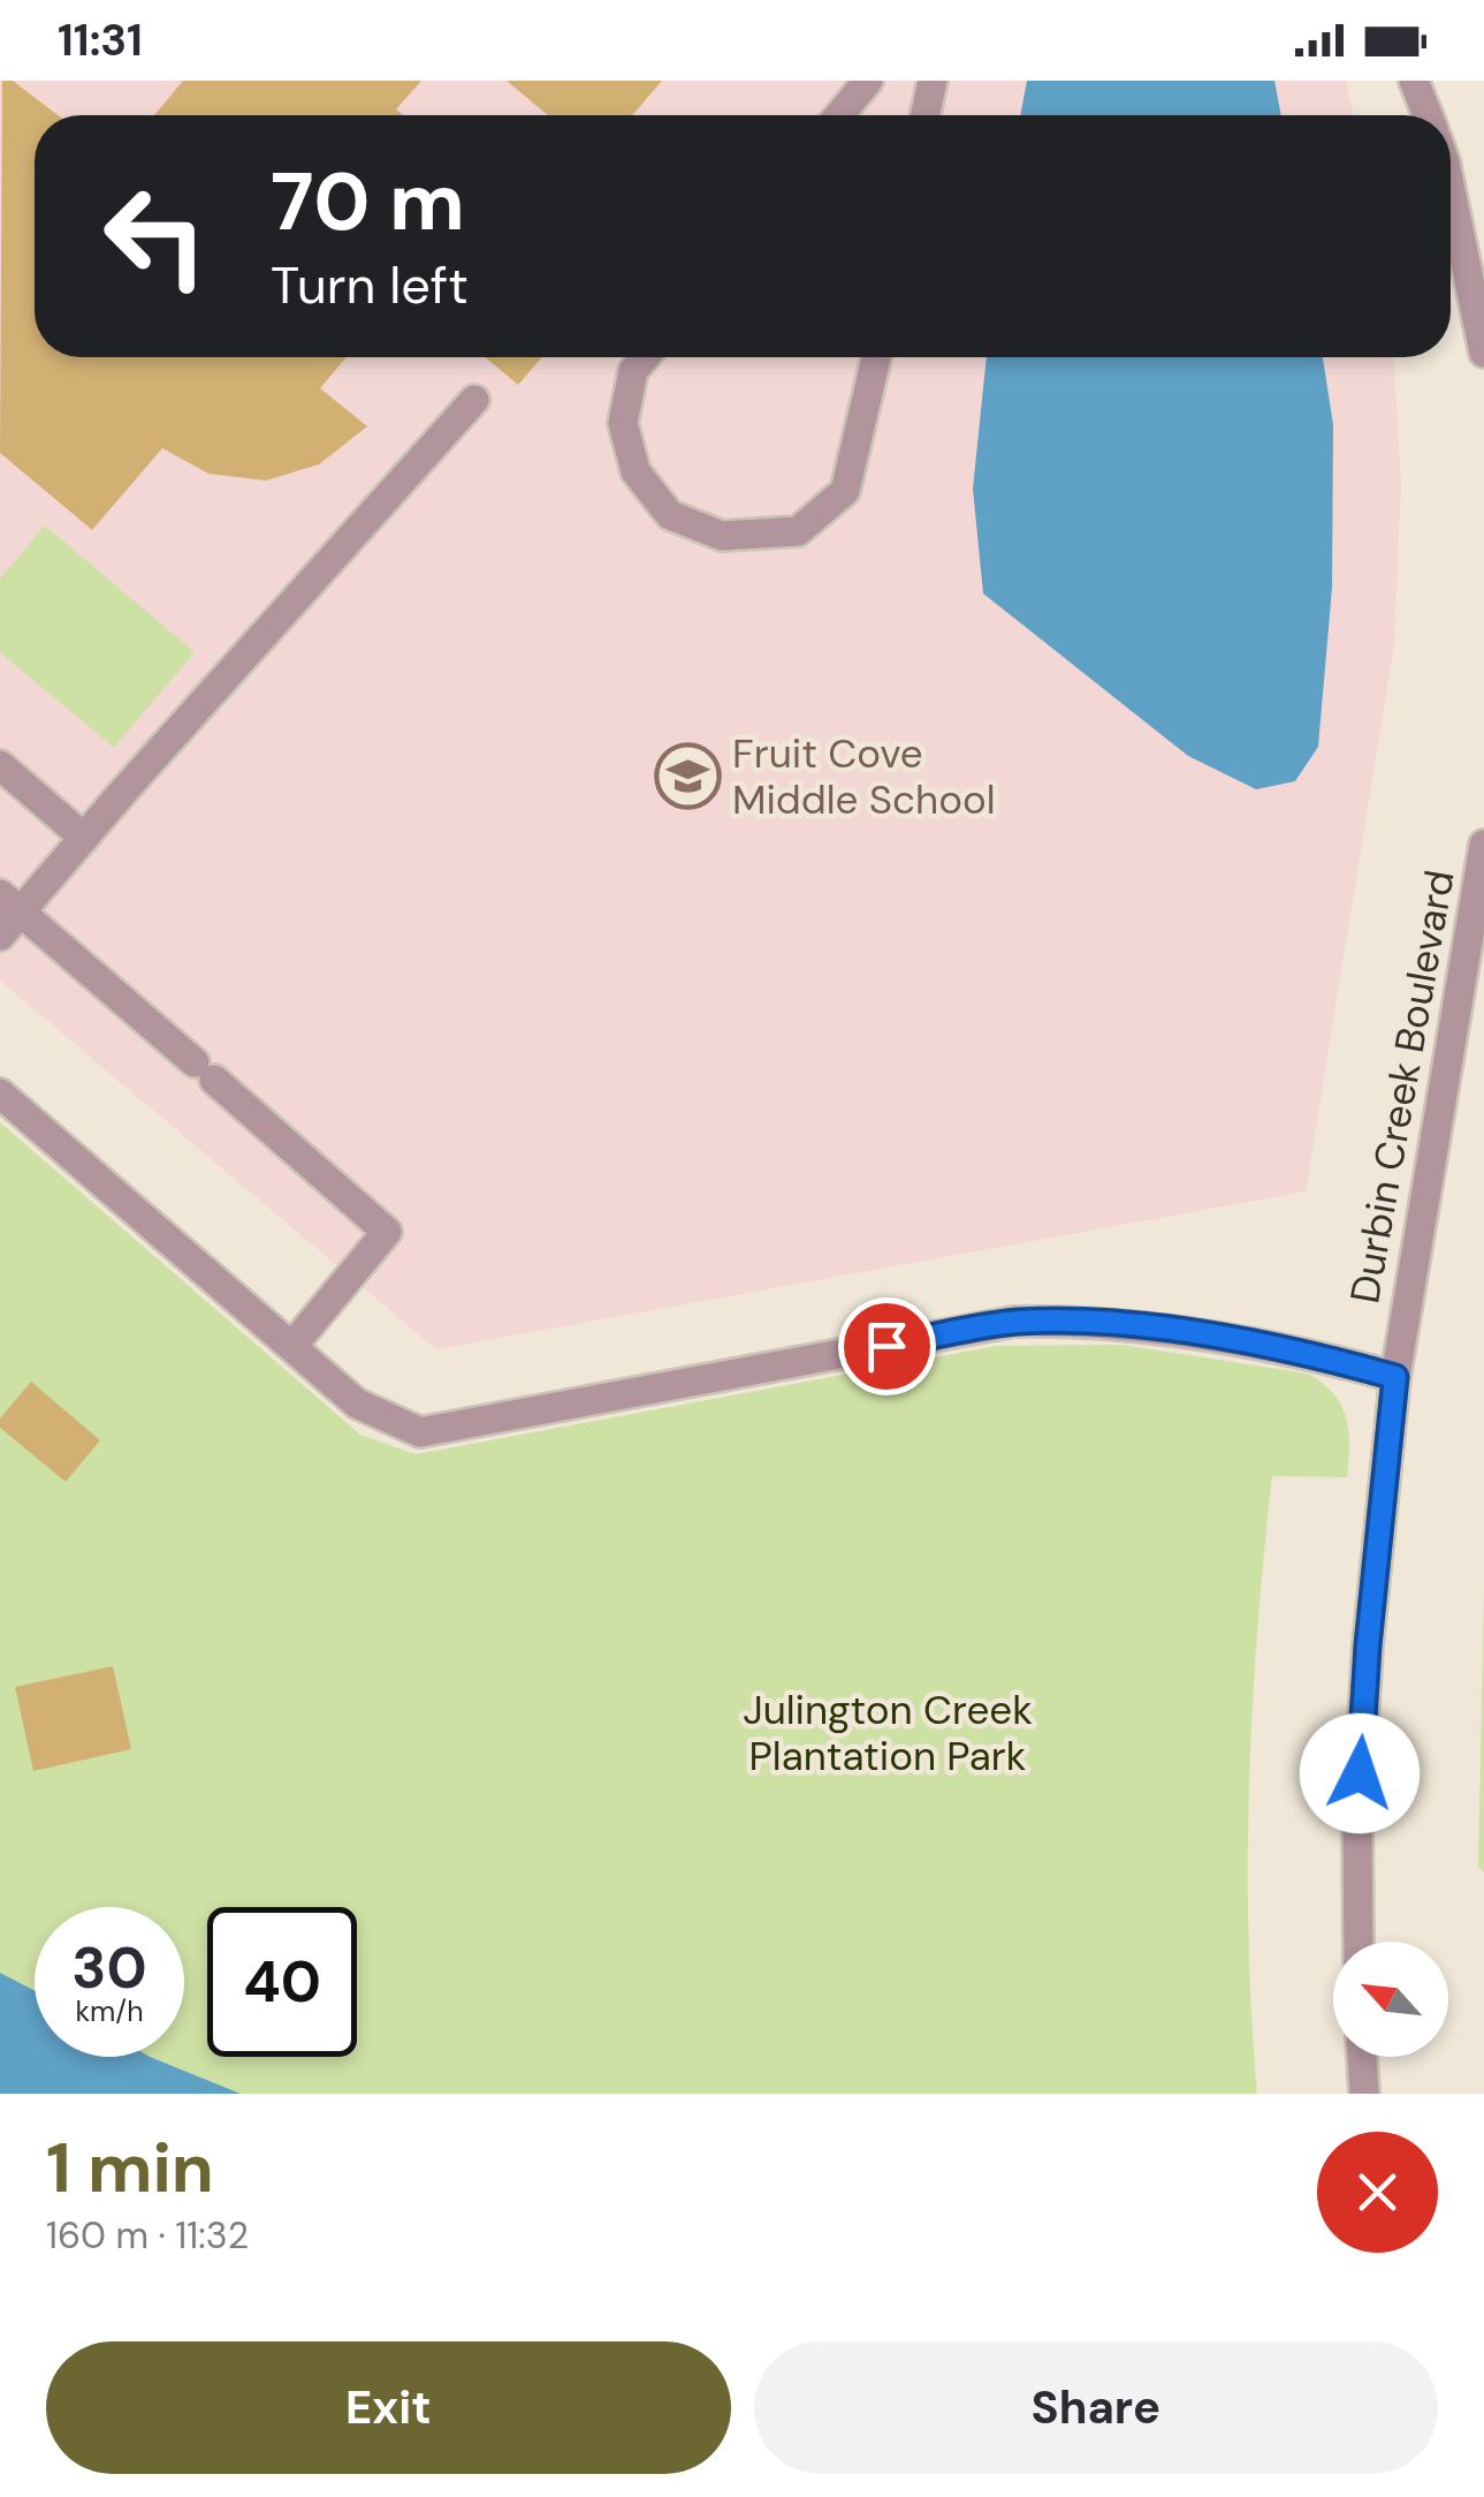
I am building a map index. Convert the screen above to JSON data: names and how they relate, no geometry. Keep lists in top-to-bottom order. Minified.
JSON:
{"streets":{"street":["Durbin Creek Boulevard"]},"parks":["Julington Creek Plantation Park"],"places":{"school or university":["Fruit Cove Middle School"]},"north":"top left","page":{"status":"11:31","turn":["70 m","Turn left"],"speed":"30 km/h","limit":"40","heading":["1 min","160 m · 11:32"],"buttons":["Exit","Share"]}}
